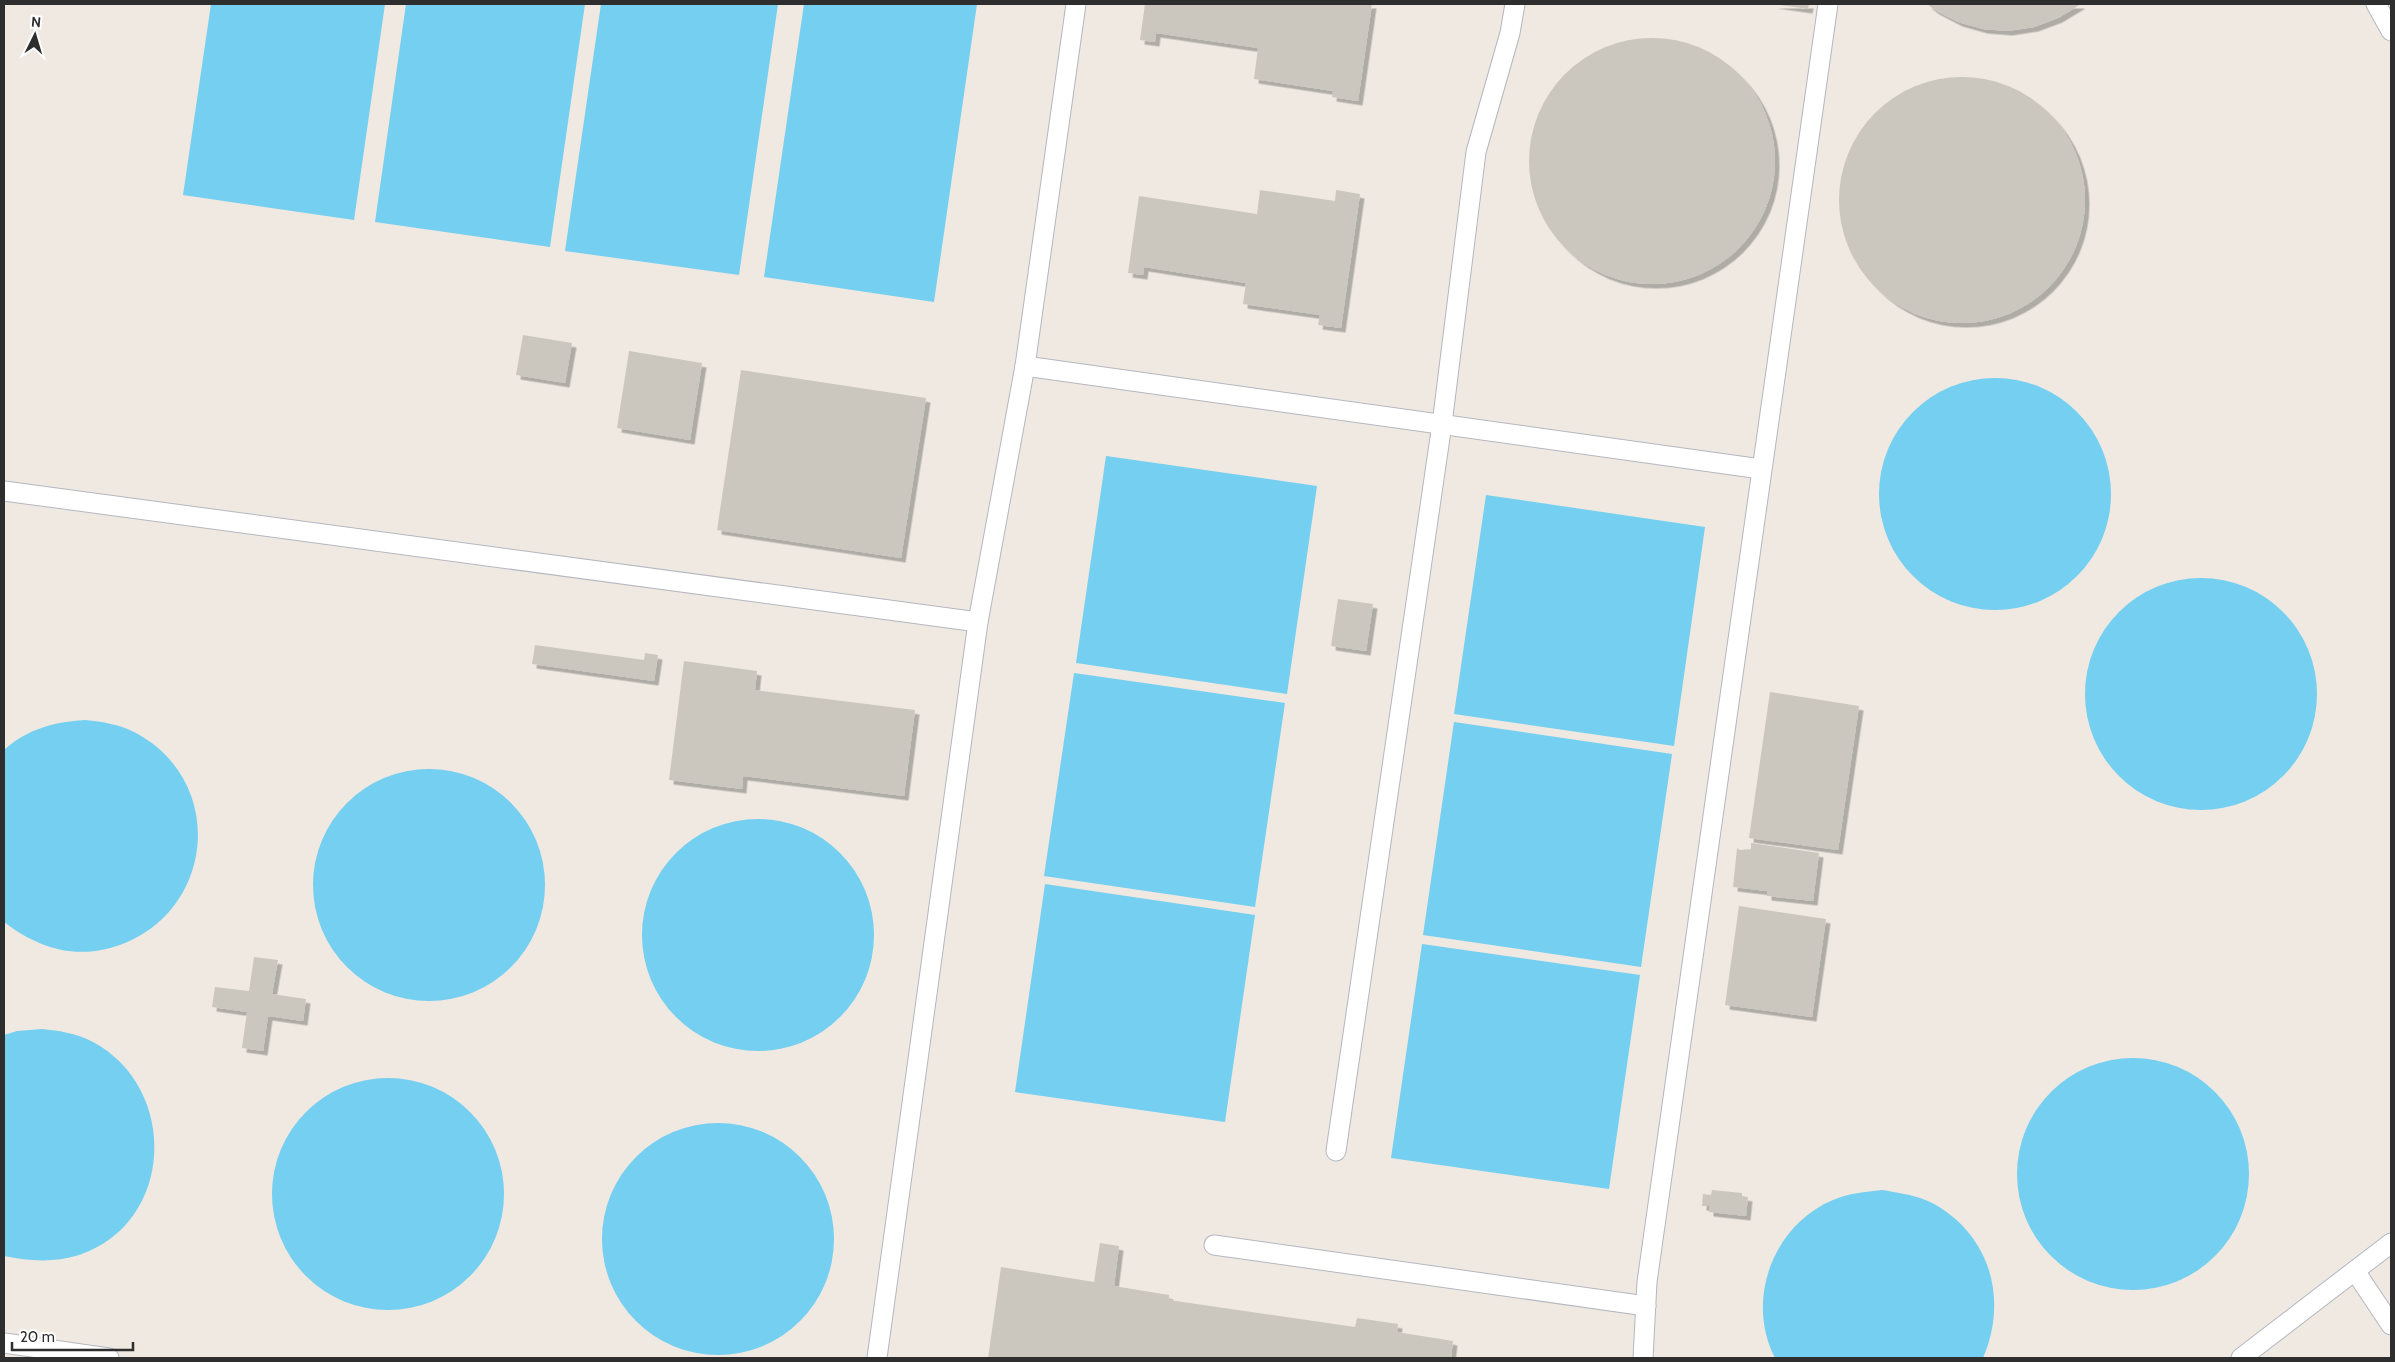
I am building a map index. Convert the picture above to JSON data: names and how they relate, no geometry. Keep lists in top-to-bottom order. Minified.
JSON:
{"scale_bar":"20 m","north":"top"}
